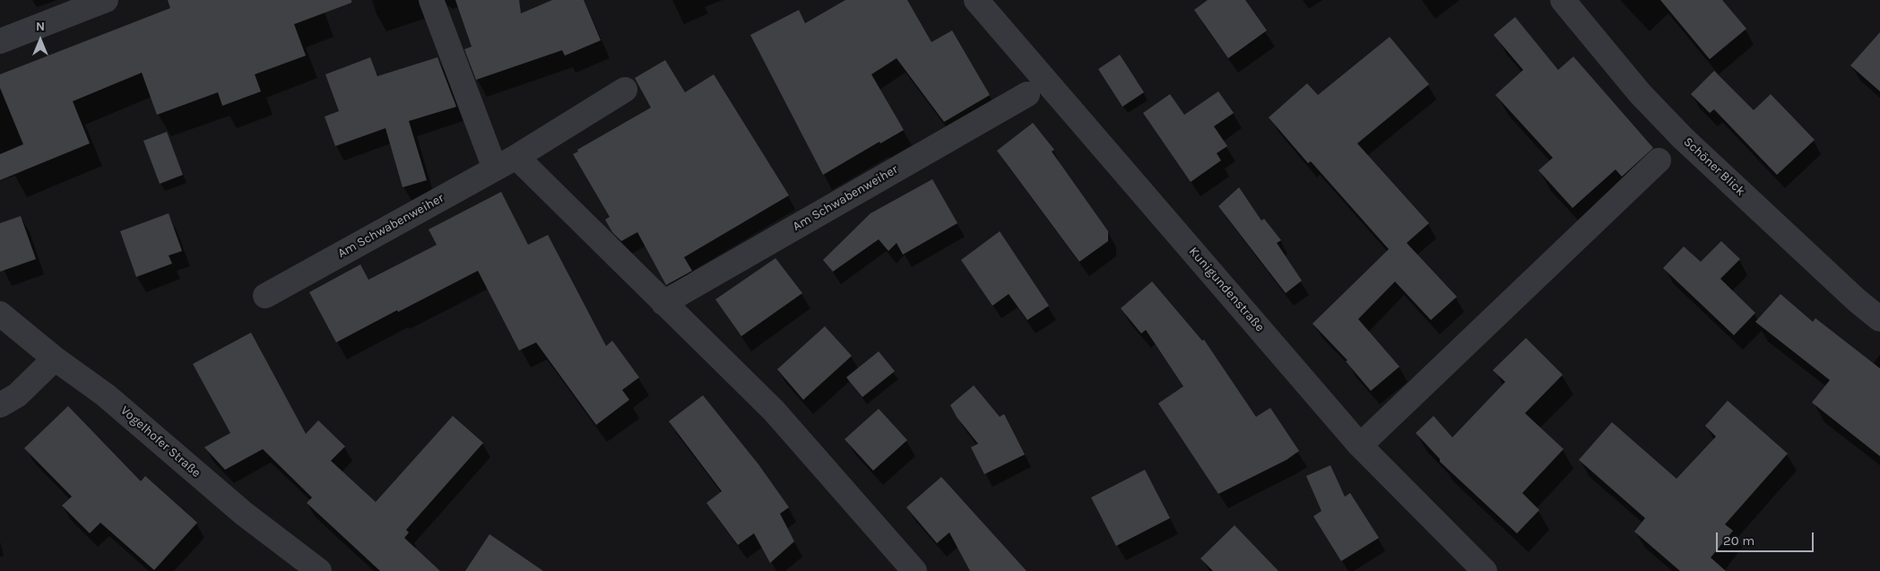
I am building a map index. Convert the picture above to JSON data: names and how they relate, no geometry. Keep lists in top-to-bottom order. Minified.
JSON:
{"streets":{"street":["Schöner Blick","Am Schwabenweiher","Kunigundenstraße","Vogelhofer Straße"]},"scale_bar":"20 m","north":"top"}
